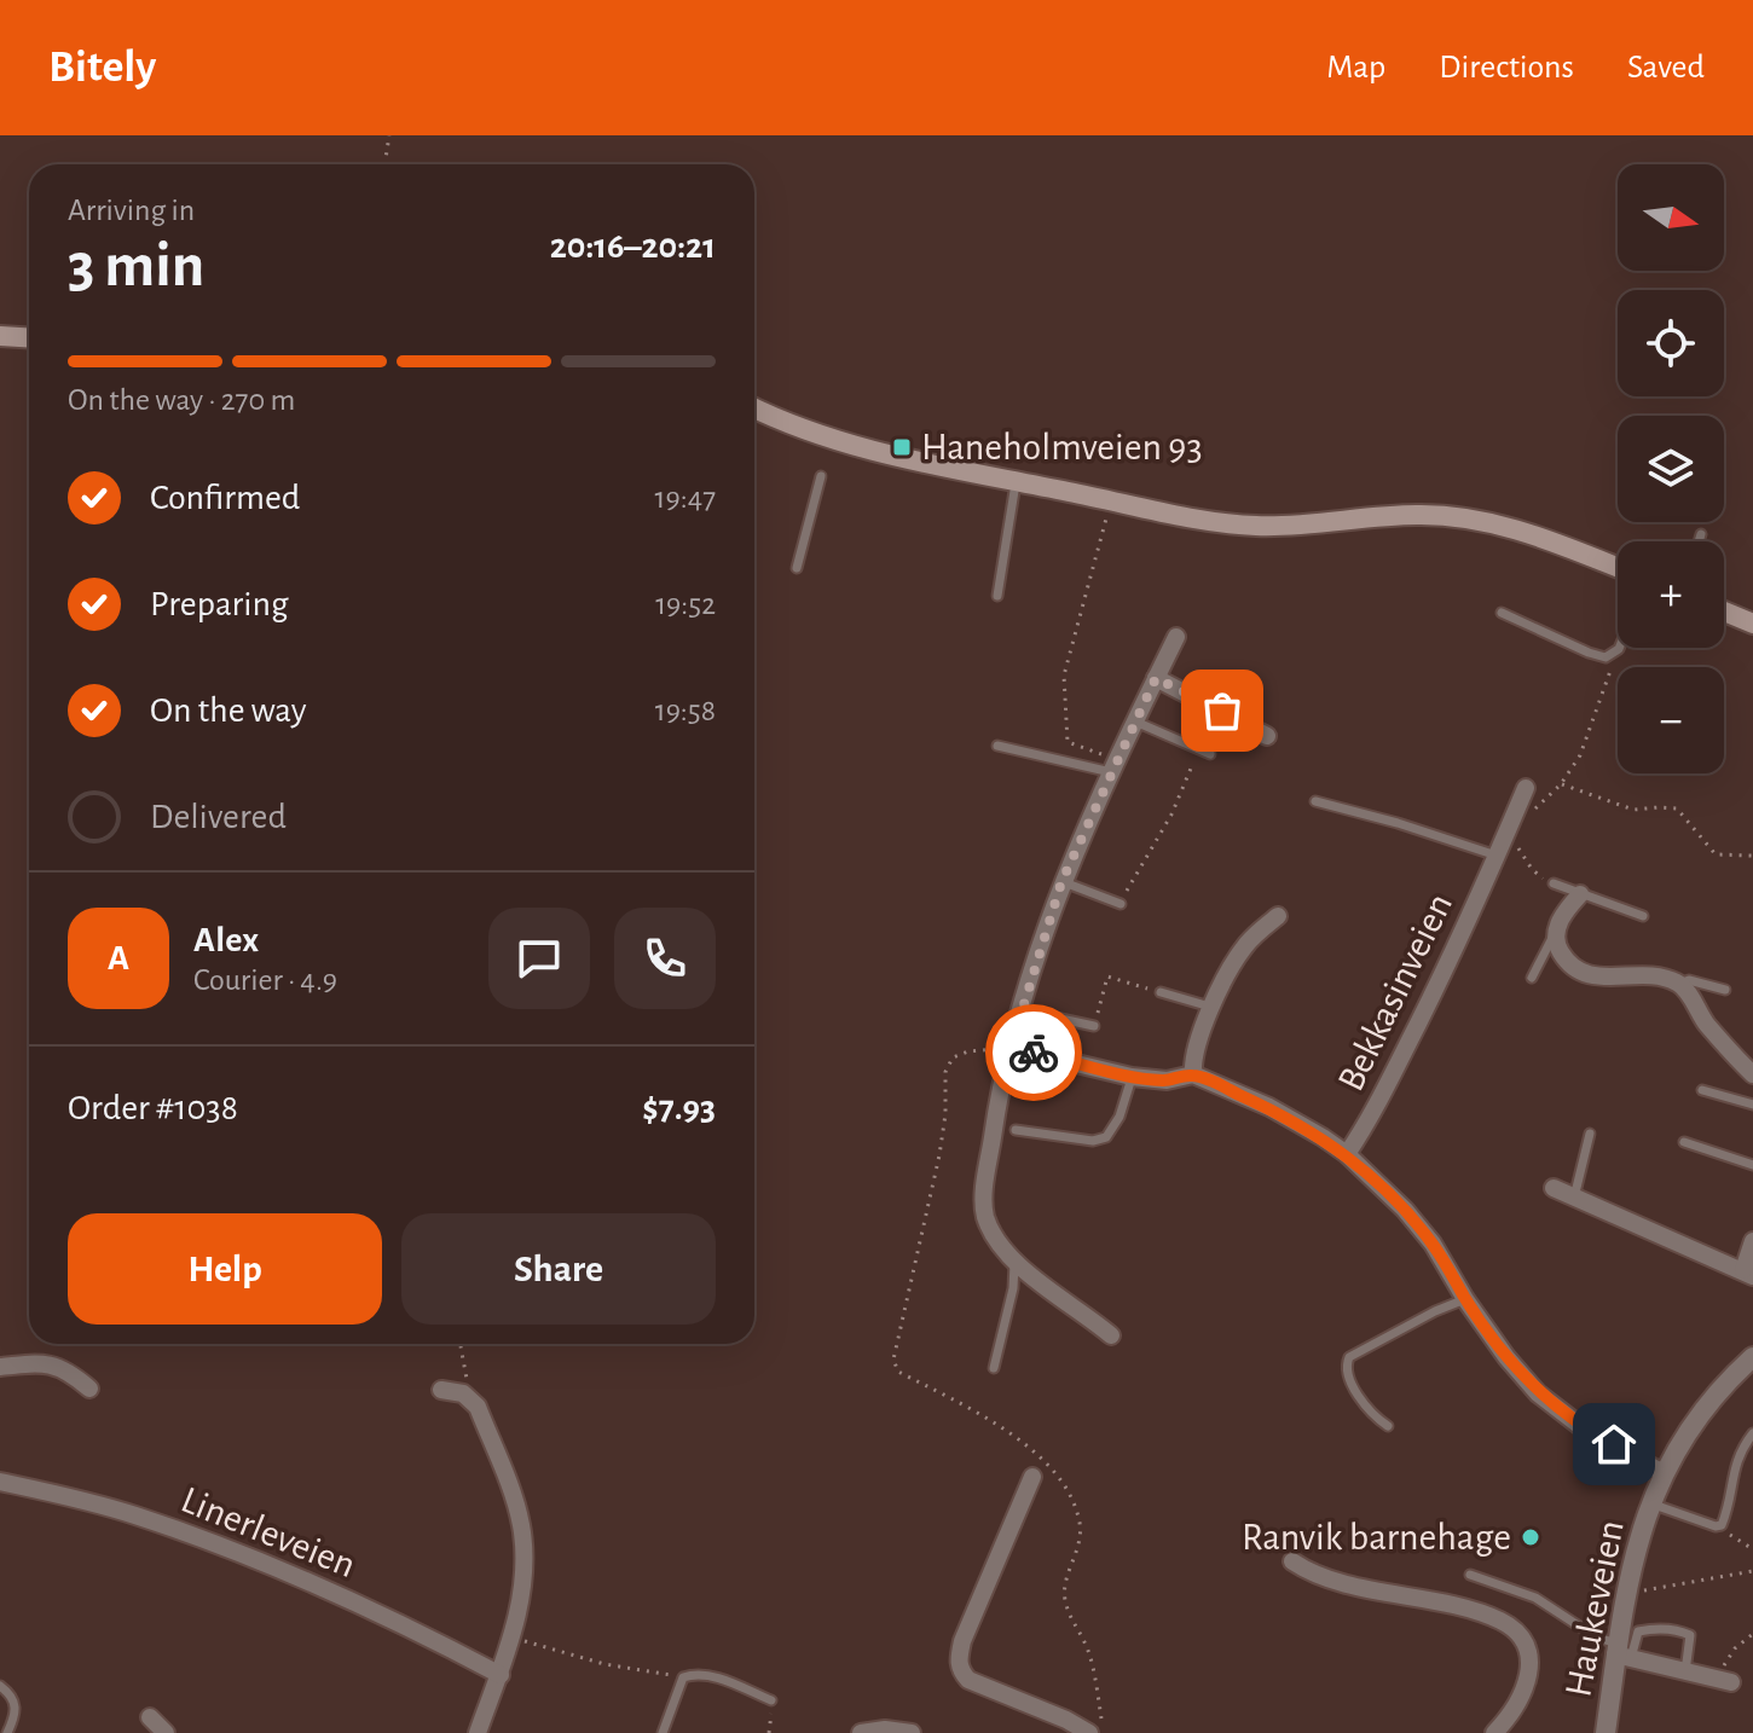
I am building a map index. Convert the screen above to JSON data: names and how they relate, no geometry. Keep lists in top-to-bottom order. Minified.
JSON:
{"streets":{"street":["Bekkasinveien","Linerleveien","Haukeveien"]},"places":{"transit":["Haneholmveien 93"],"other":["Ranvik barnehage"]},"north":"right","page":{"header":"Bitely","nav":["Map","Directions","Saved"],"map_buttons":["+","−"],"heading":["3 min","Arriving in","20:16–20:21"],"panel":["Alex","Courier · 4.9","Order #1038","$7.93"],"bar":"On the way · 270 m","list":[["Confirmed","19:47"],["Preparing","19:52"],["On the way","19:58"],"Delivered"],"round":"A","buttons":["Help","Share"]}}
